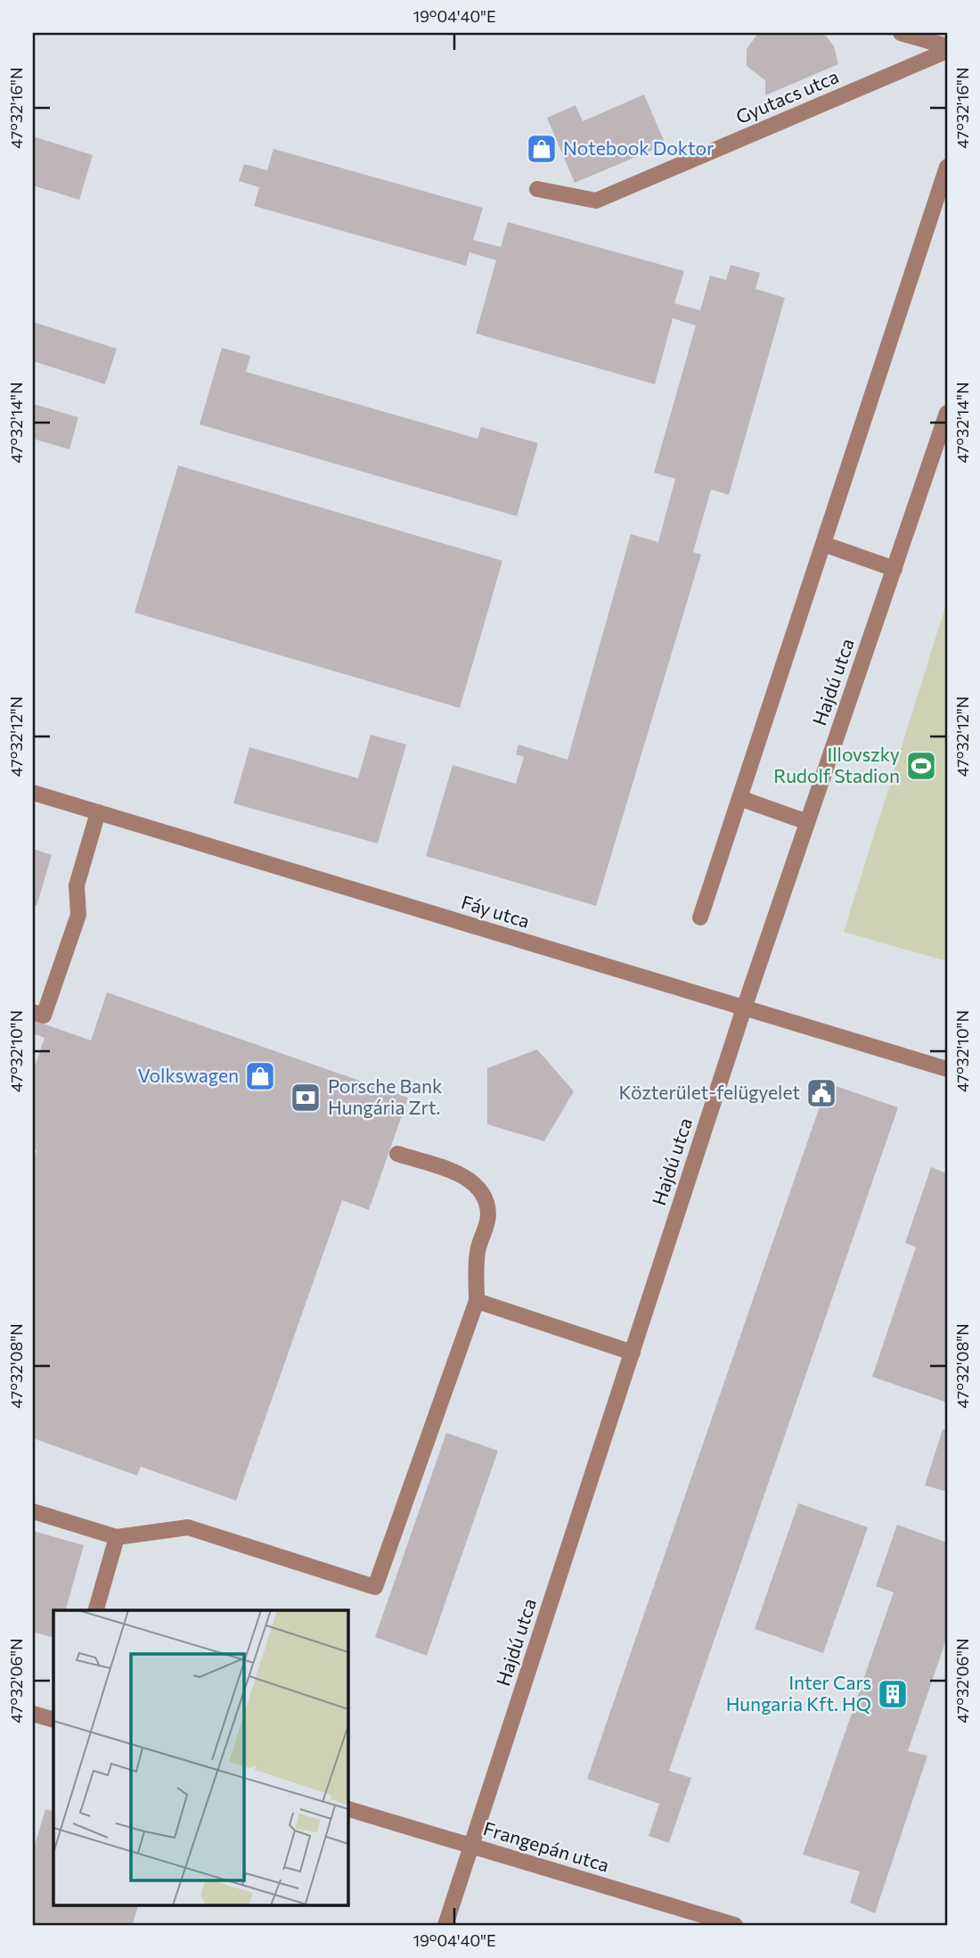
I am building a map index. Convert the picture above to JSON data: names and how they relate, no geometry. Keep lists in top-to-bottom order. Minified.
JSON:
{"streets":{"street":["Gyutacs utca","Hajdú utca","Fáy utca","Frangepán utca"]},"crossings":[["Hajdú utca","Fáy utca"],["Hajdú utca","Frangepán utca"]],"places":{"shop":["Notebook Doktor","Volkswagen"],"sports":["Illovszky Rudolf Stadion"],"public building":["Közterület-felügyelet"],"bank":["Porsche Bank Hungária Zrt."],"building":["Inter Cars Hungaria Kft. HQ"]},"coordinates":["19°04'40\"E","47°32'16\"N","47°32'14\"N","47°32'12\"N","47°32'10\"N","47°32'08\"N","47°32'06\"N"]}
